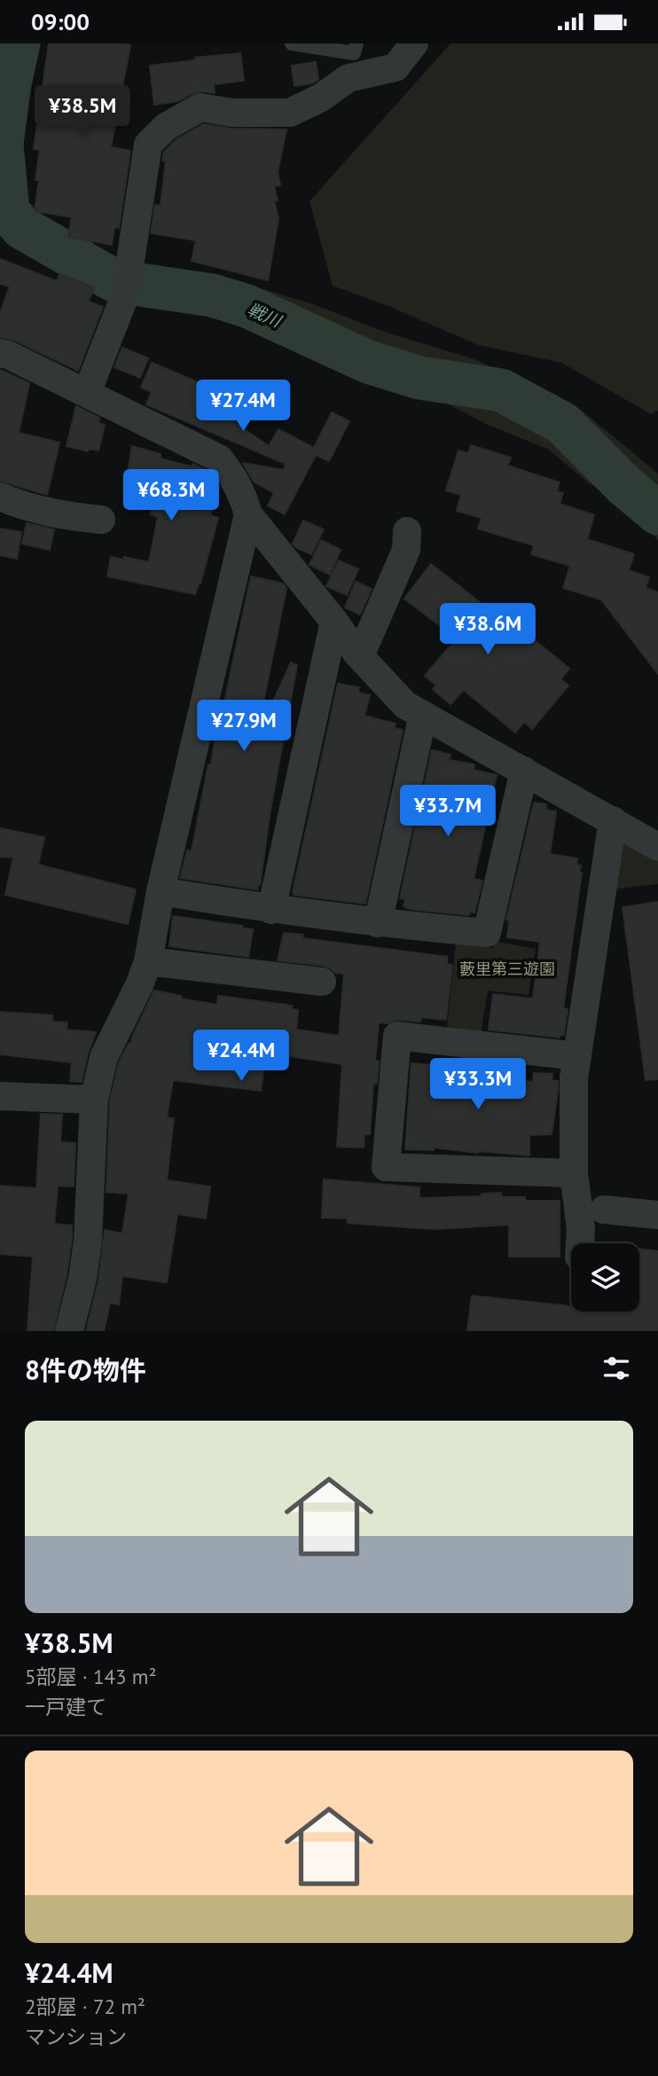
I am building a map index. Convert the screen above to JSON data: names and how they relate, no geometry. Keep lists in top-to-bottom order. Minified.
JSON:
{"water":["戦川"],"parks":["藪里第三遊園"],"page":{"status":"09:00","price":["¥38.5M","¥27.4M","¥68.3M","¥38.6M","¥27.9M","¥33.7M","¥24.4M","¥33.3M"],"heading":"8件の物件","list":[{"name":"¥38.5M","note":"5部屋 · 143 m² · 一戸建て"},{"name":"¥24.4M","note":"2部屋 · 72 m² · マンション"}]}}
